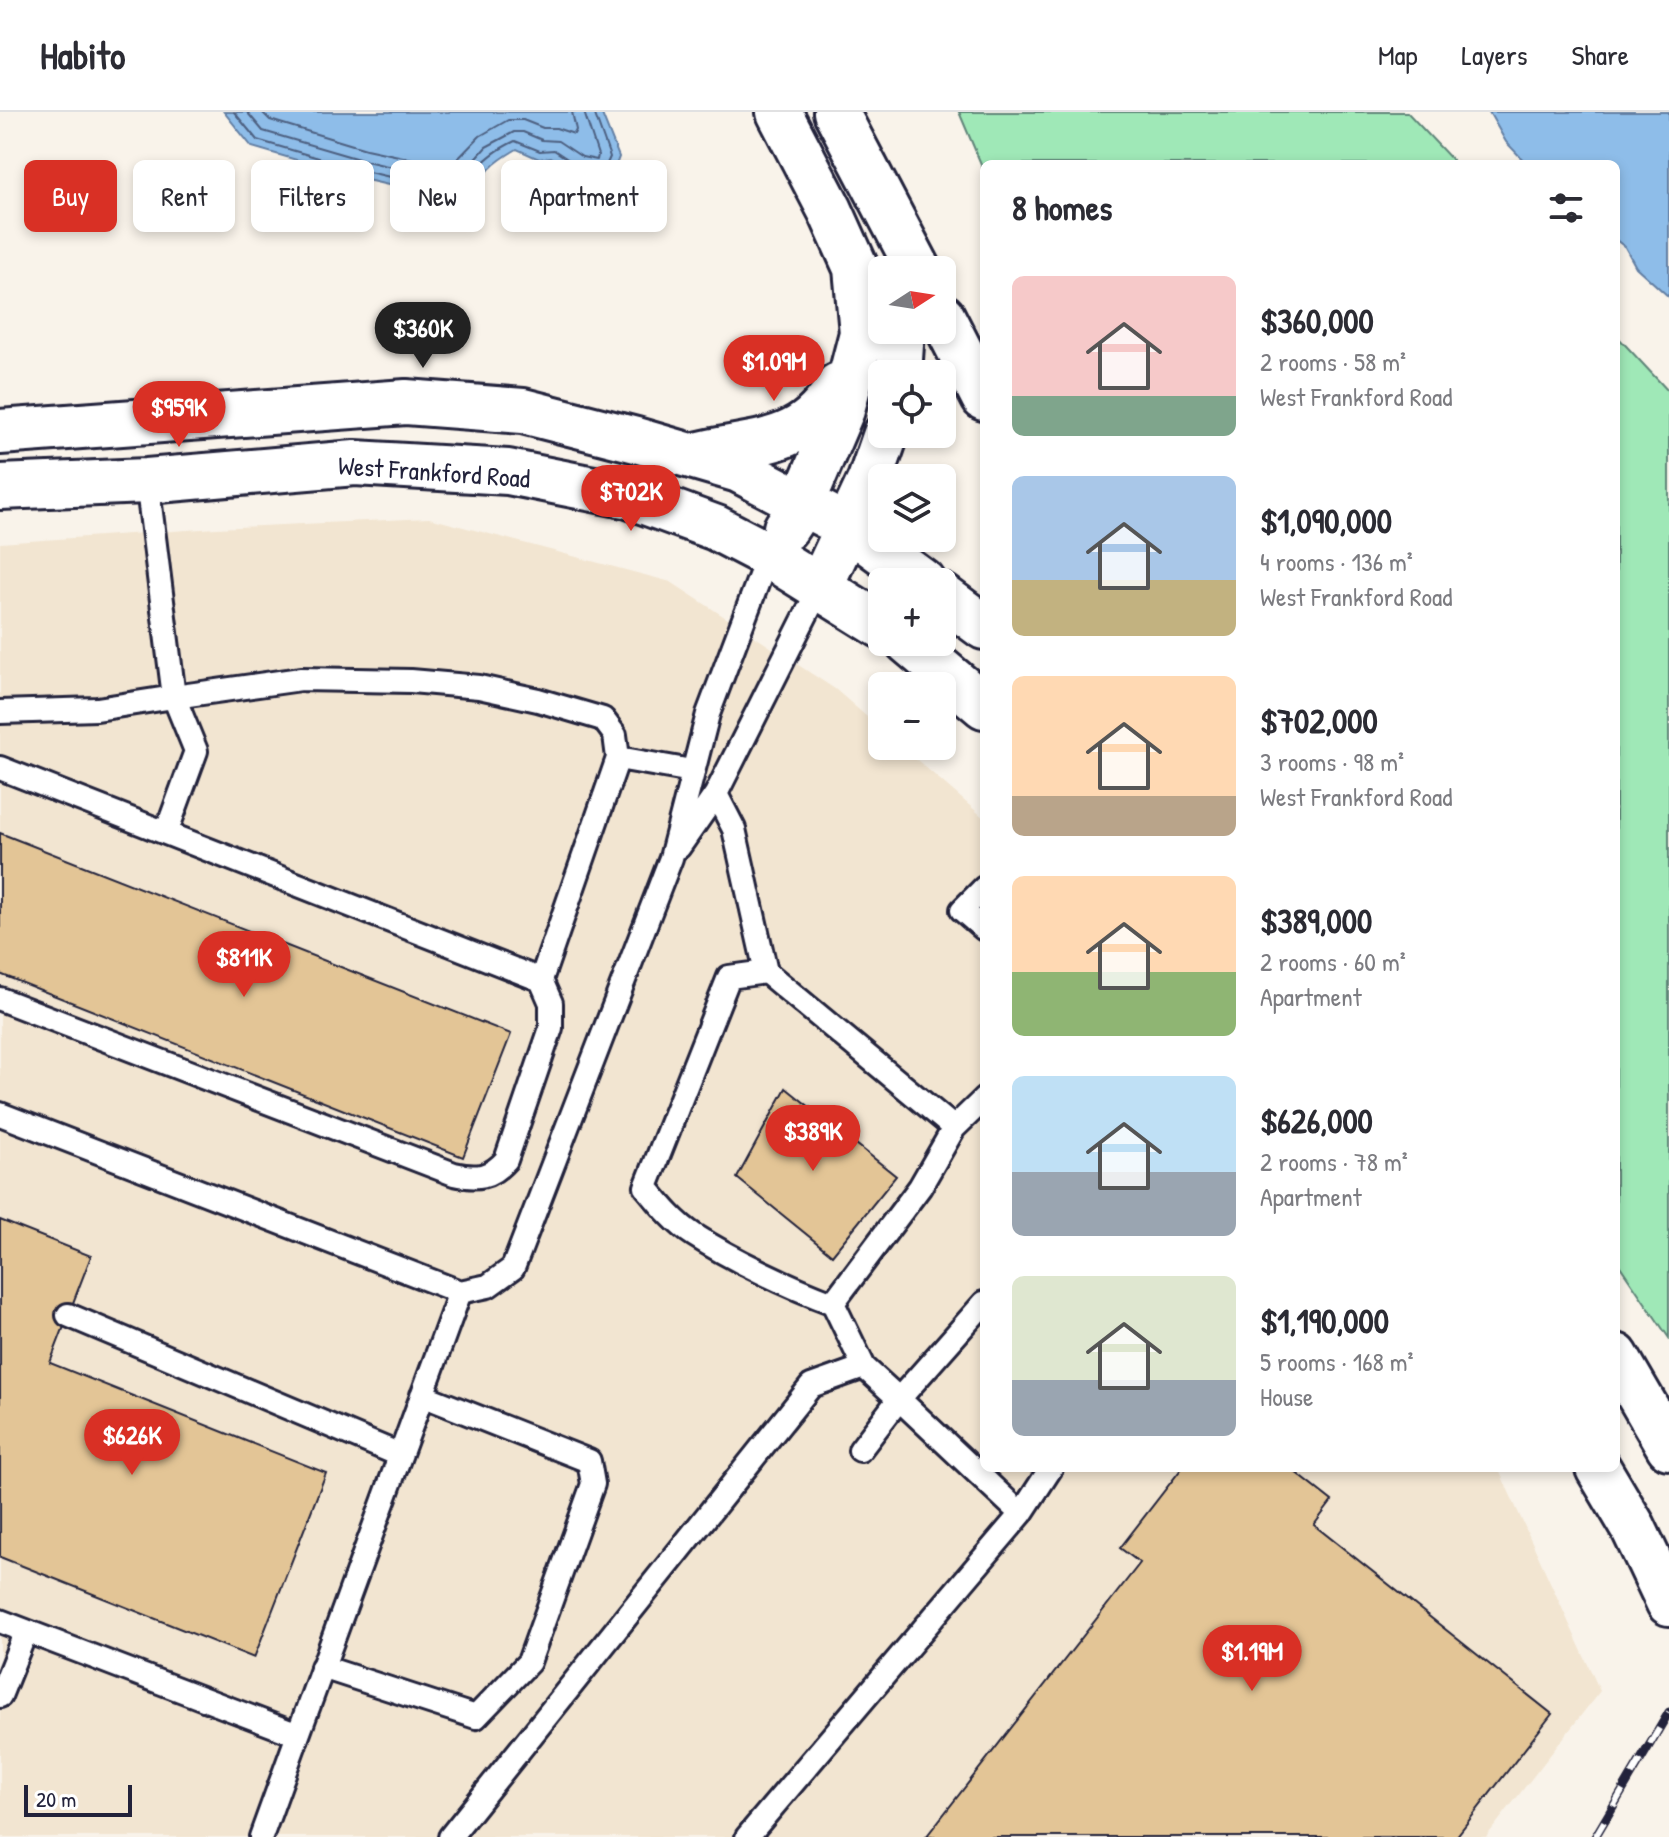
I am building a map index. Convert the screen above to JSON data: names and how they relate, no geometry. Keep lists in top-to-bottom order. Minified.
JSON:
{"streets":{"main road":["West Frankford Road"]},"scale_bar":"20 m","north":"right","page":{"header":"Habito","nav":["Map","Layers","Share"],"chip":["Buy","Rent","Filters","New","Apartment"],"heading":"8 homes","map_buttons":["+","−"],"list":[{"name":"$360,000","note":"2 rooms · 58 m² · West Frankford Road"},{"name":"$1,090,000","note":"4 rooms · 136 m² · West Frankford Road"},{"name":"$702,000","note":"3 rooms · 98 m² · West Frankford Road"},{"name":"$389,000","note":"2 rooms · 60 m² · Apartment"},{"name":"$626,000","note":"2 rooms · 78 m² · Apartment"},{"name":"$1,190,000","note":"5 rooms · 168 m² · House"}],"price":["$360K","$1.09M","$959K","$702K","$811K","$389K","$626K","$1.19M"],"scale":"20 m"}}
